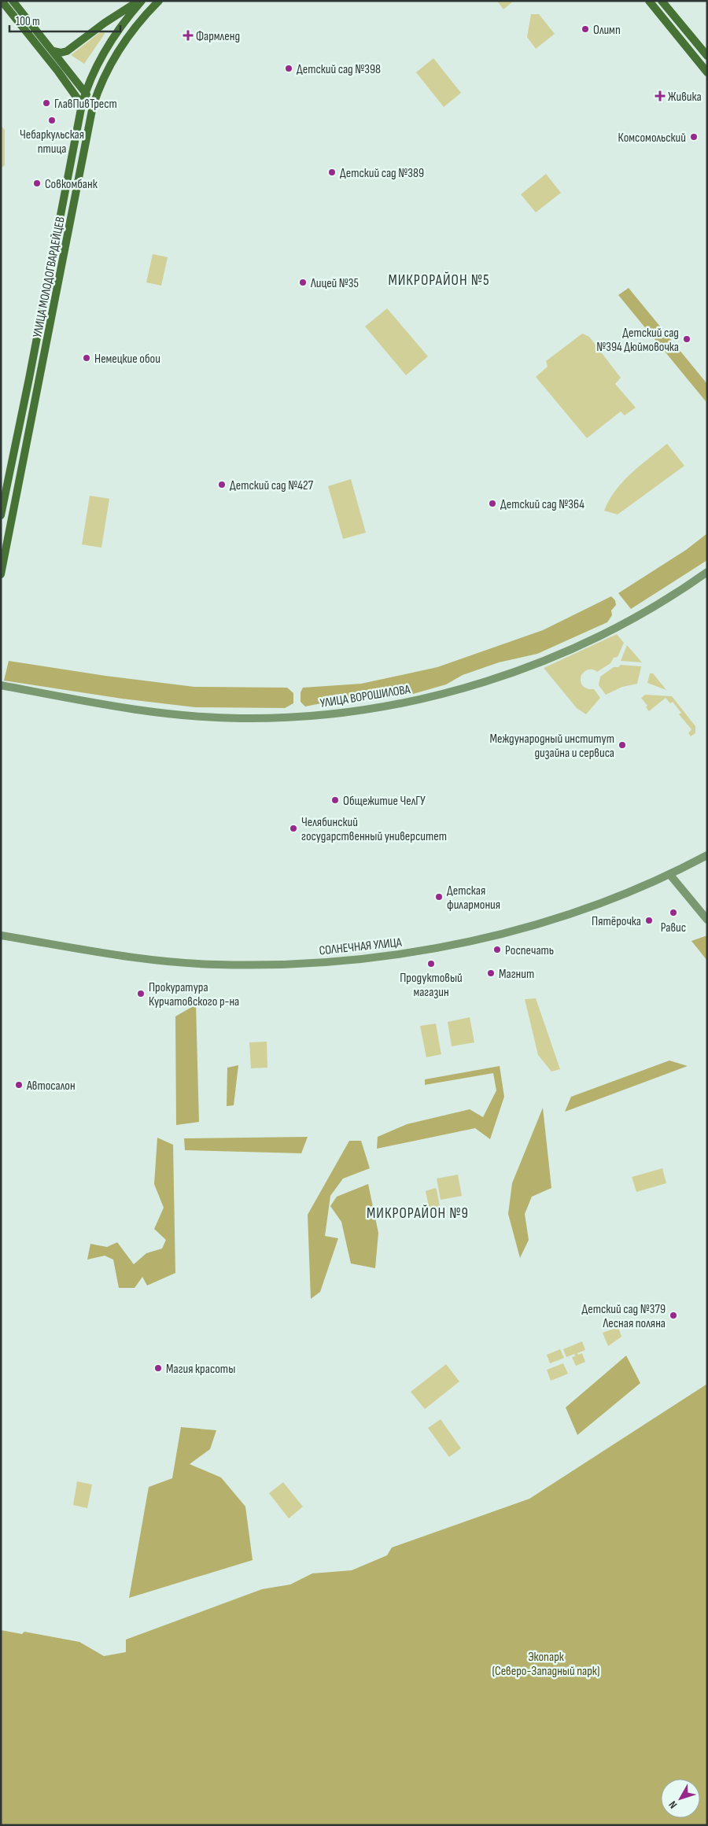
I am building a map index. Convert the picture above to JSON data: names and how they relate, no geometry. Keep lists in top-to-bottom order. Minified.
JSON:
{"streets":{"main road":["УЛИЦА МОЛОДОГВАРДЕЙЦЕВ"],"street":["УЛИЦА ВОРОШИЛОВА","СОЛНЕЧНАЯ УЛИЦА"]},"districts":["МИКРОРАЙОН №5","МИКРОРАЙОН №9"],"parks":["Экопарк (Северо-Западный парк)"],"places":{"other":["Олимп","Детский сад №398","ГлавПивТрест","Чебаркульская птица","Комсомольский","Детский сад №389","Совкомбанк","Лицей №35","Детский сад №394 Дюймовочка","Немецкие обои","Детский сад №427","Детский сад №364","Международный институт дизайна и сервиса","Общежитие ЧелГУ","Челябинский государственный университет","Детская филармония","Равис","Пятёрочка","Роспечать","Продуктовый магазин","Магнит","Прокуратура Курчатовского р-на","Автосалон","Детский сад №379 Лесная поляна","Магия красоты"],"health":["Фармленд","Живика"]},"scale_bar":"100 m","north":"bottom left"}
